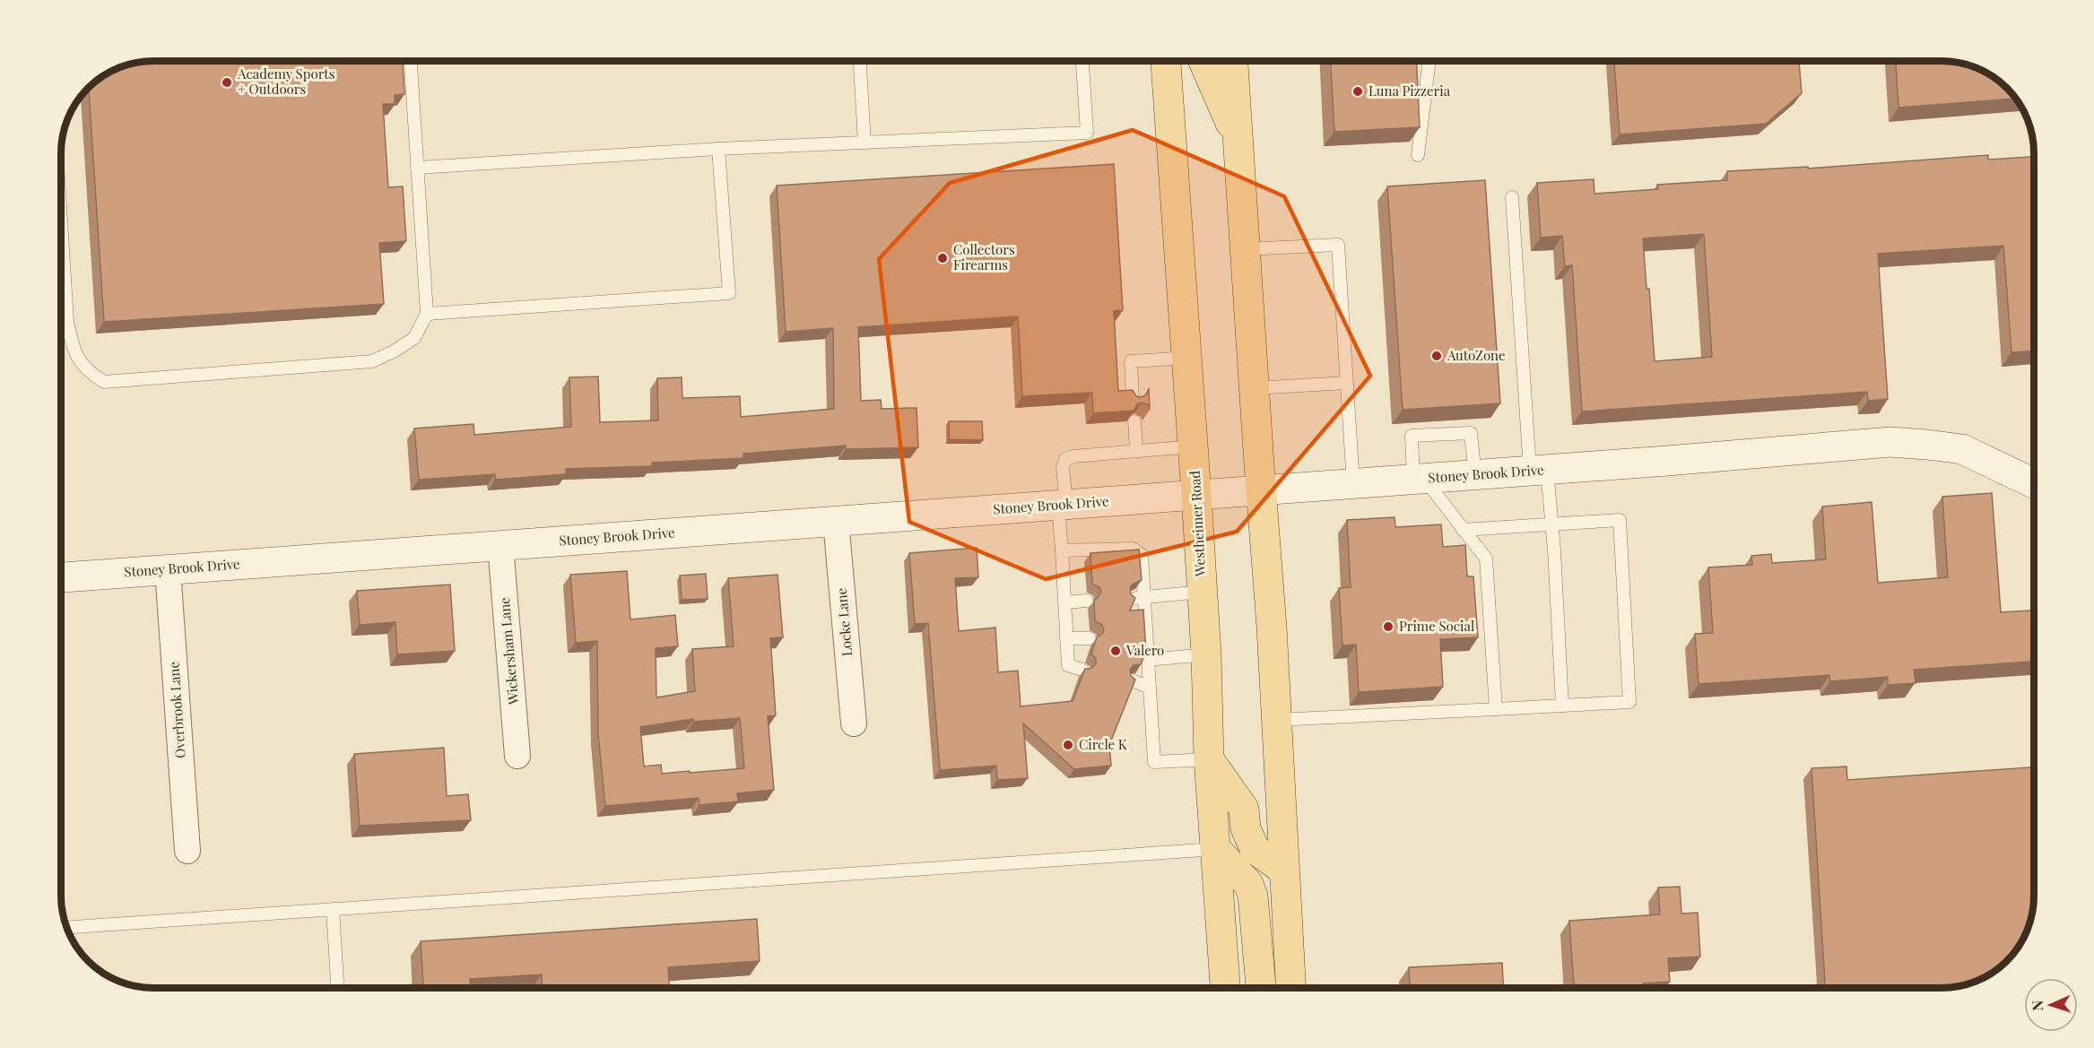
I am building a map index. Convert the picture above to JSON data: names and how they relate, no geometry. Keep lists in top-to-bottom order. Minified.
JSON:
{"streets":{"main road":["Westheimer Road"],"street":["Stoney Brook Drive","Locke Lane","Wickersham Lane","Overbrook Lane"]},"crossings":[["Stoney Brook Drive","Westheimer Road"],["Stoney Brook Drive","Locke Lane"],["Stoney Brook Drive","Wickersham Lane"],["Stoney Brook Drive","Overbrook Lane"]],"places":["Academy Sports + Outdoors","Luna Pizzeria","Collectors Firearms","AutoZone","Prime Social","Valero","Circle K"],"north":"left"}
